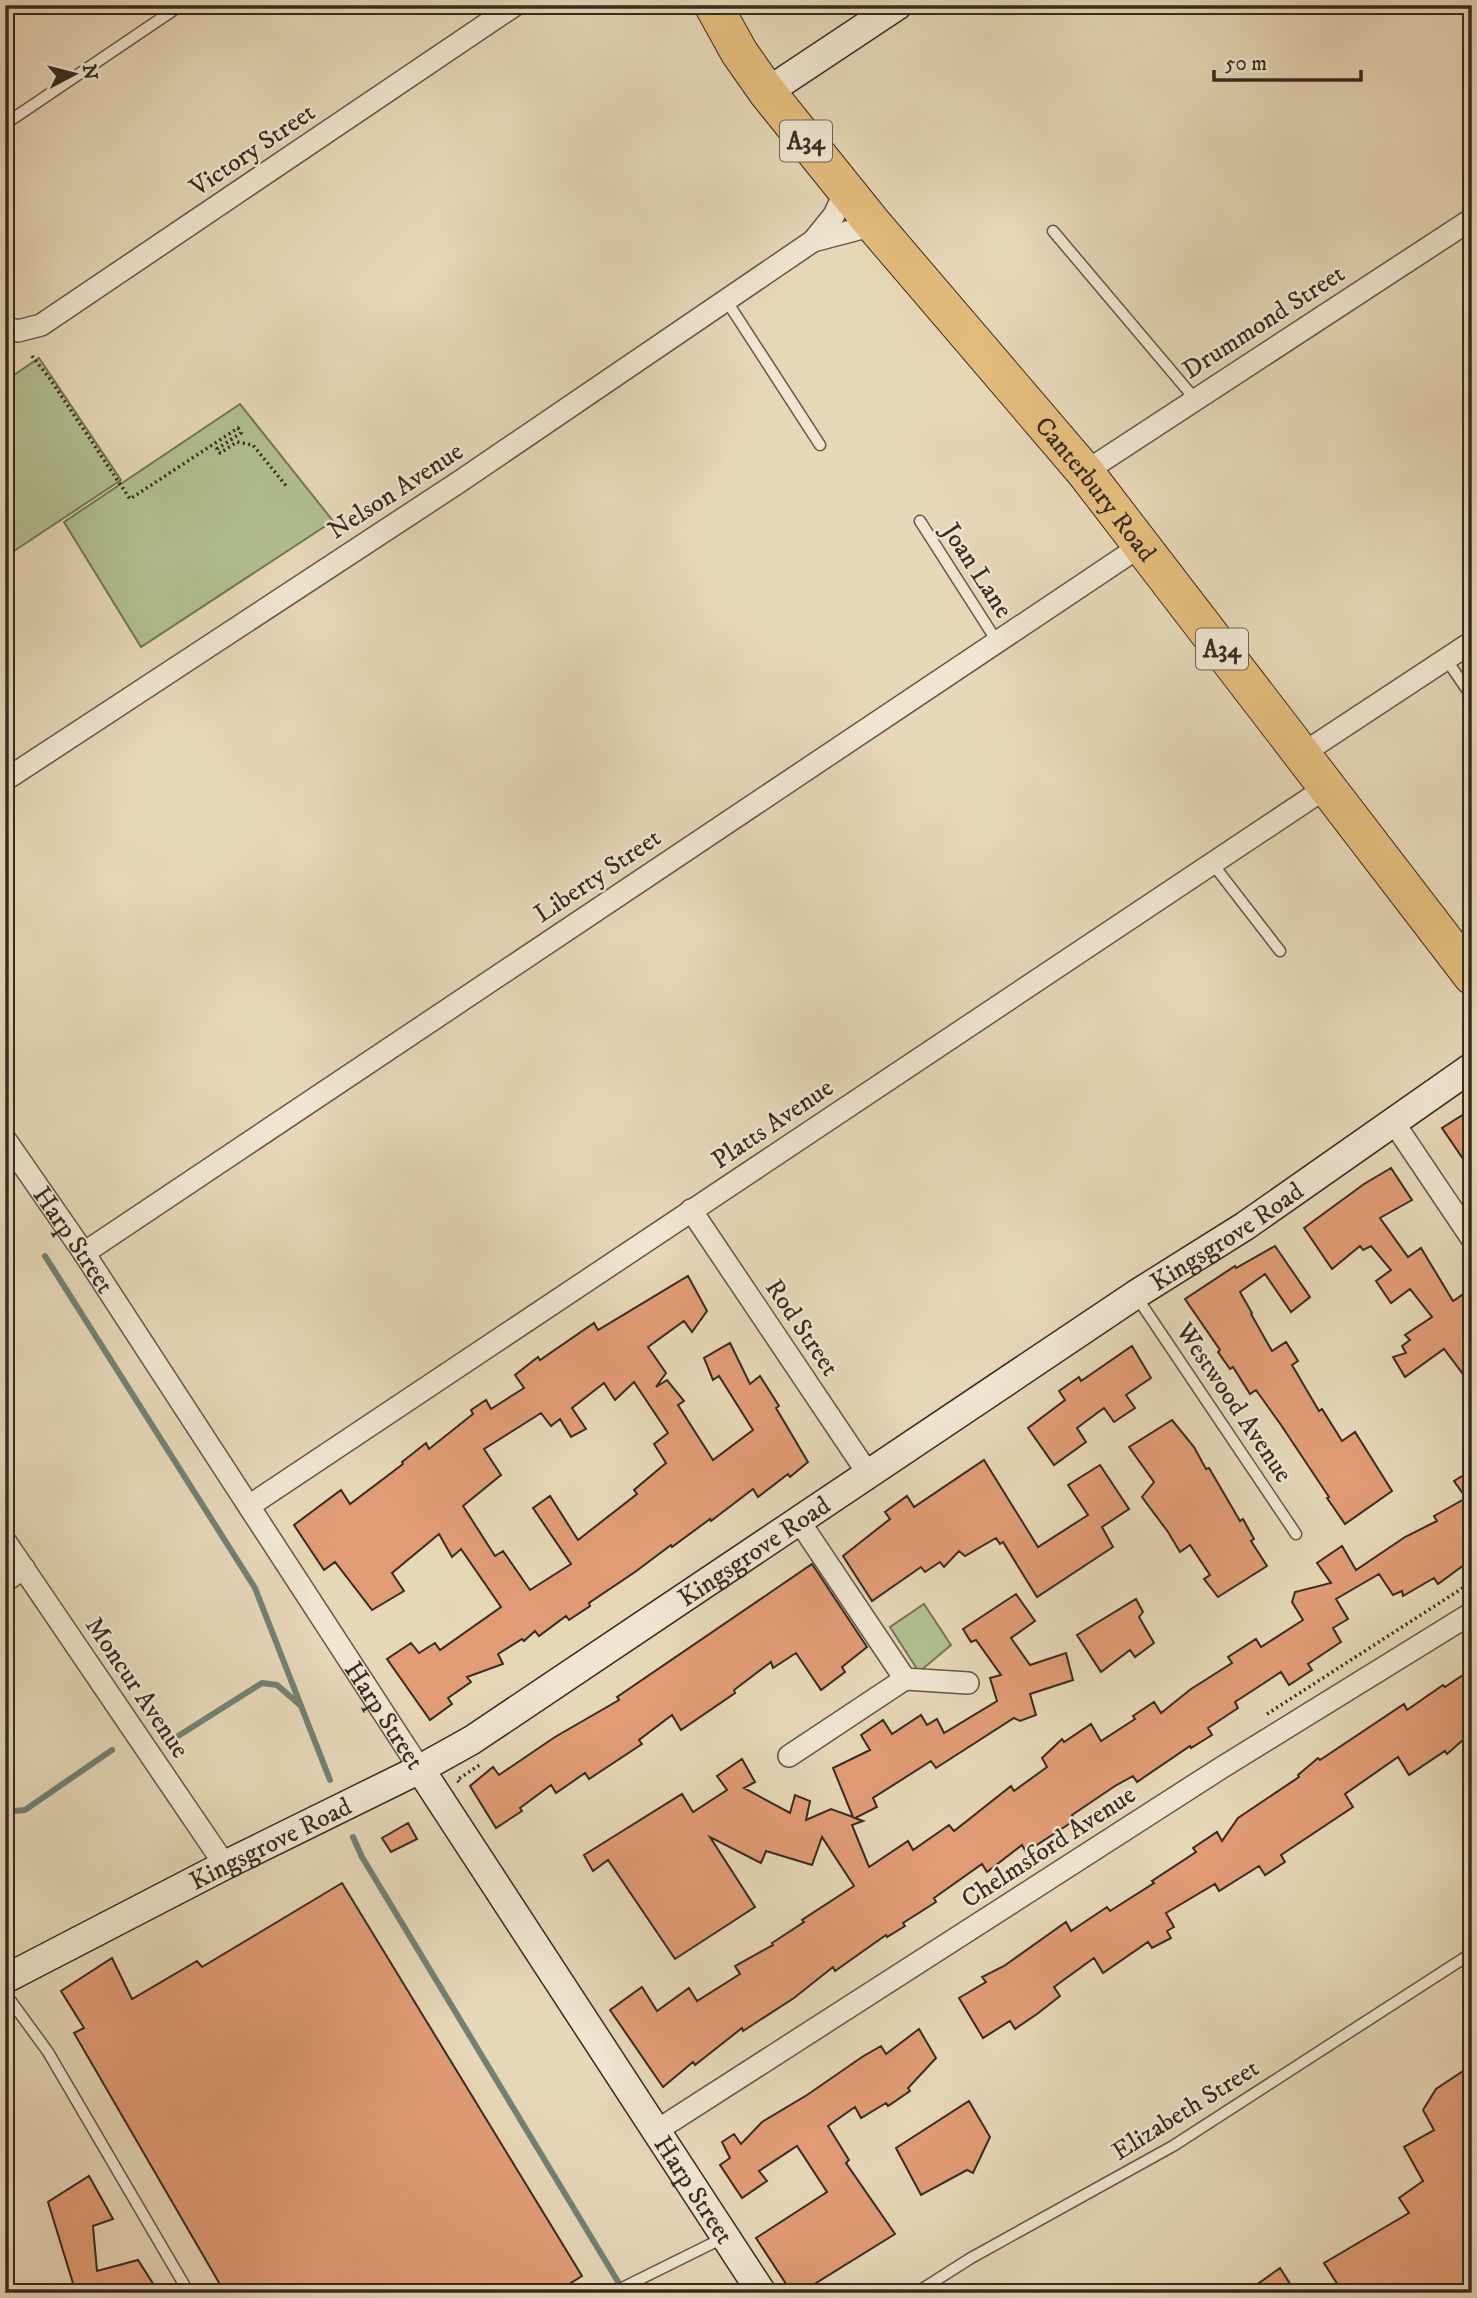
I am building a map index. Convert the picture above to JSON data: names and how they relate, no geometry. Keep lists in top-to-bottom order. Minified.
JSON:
{"streets":{"highway":["A34","Canterbury Road"],"main road":["Kingsgrove Road","Harp Street"],"street":["Victory Street","Drummond Street","Nelson Avenue","Liberty Street","Platts Avenue","Rod Street","Moncur Avenue","Chelmsford Avenue"],"lane":["Joan Lane","Westwood Avenue","Elizabeth Street"]},"crossings":[["Drummond Street","Canterbury Road"],["Canterbury Road","Nelson Avenue"],["Canterbury Road","Liberty Street"],["Canterbury Road","Platts Avenue"],["Joan Lane","Liberty Street"],["Liberty Street","Harp Street"],["Platts Avenue","Harp Street"],["Platts Avenue","Rod Street"],["Kingsgrove Road","Harp Street"],["Kingsgrove Road","Rod Street"],["Kingsgrove Road","Westwood Avenue"],["Kingsgrove Road","Moncur Avenue"],["Harp Street","Chelmsford Avenue"]],"scale_bar":"50 m","north":"right"}
